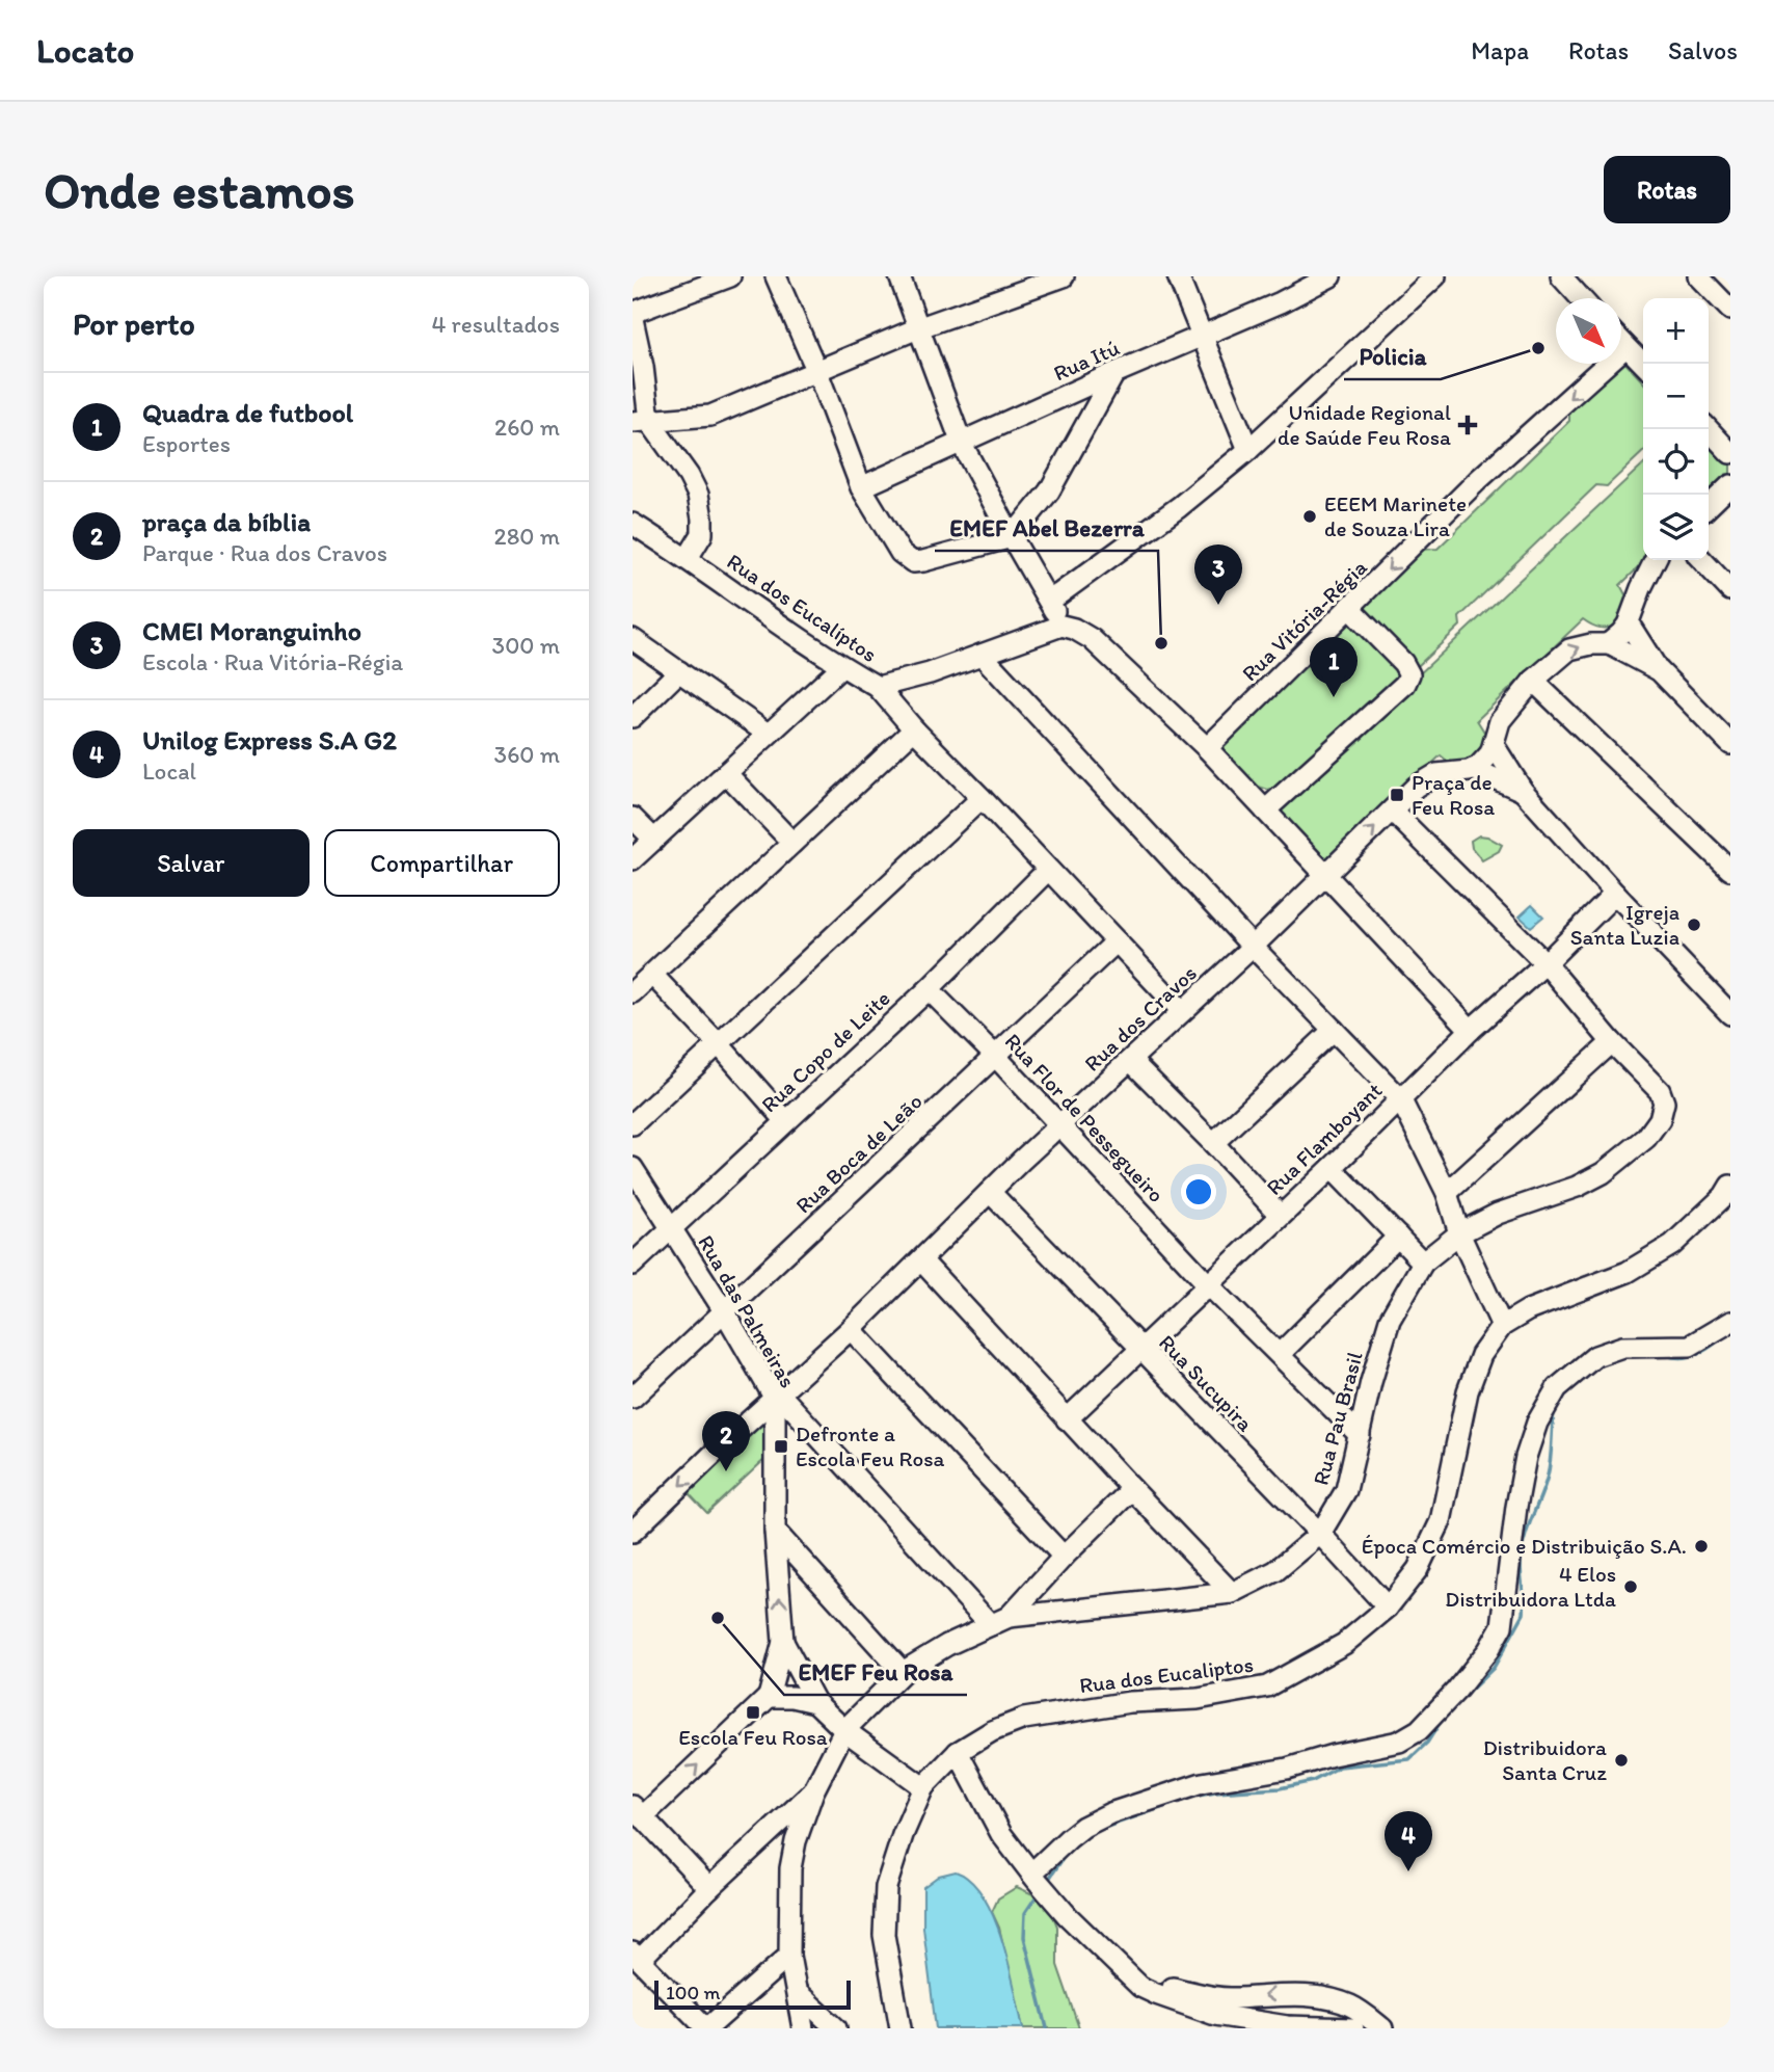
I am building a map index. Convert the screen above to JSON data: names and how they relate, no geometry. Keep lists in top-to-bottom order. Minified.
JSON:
{"streets":{"street":["Rua Itú","Rua dos Eucalíptos","Rua Vitória-Régia","Rua dos Cravos","Rua Copo de Leite","Rua Flor de Pessegueiro","Rua Flamboyant","Rua Boca de Leão","Rua das Palmeiras","Rua Sucupira","Rua Pau Brasil","Rua dos Eucaliptos"]},"crossings":[["Rua dos Cravos","Rua Flor de Pessegueiro"],["Rua dos Cravos","Rua das Palmeiras"],["Rua dos Cravos","Rua Sucupira"],["Rua dos Cravos","Rua Pau Brasil"],["Rua Copo de Leite","Rua Flor de Pessegueiro"],["Rua Copo de Leite","Rua das Palmeiras"],["Rua Flor de Pessegueiro","Rua Flamboyant"],["Rua Flor de Pessegueiro","Rua Boca de Leão"],["Rua Flor de Pessegueiro","Rua Pau Brasil"],["Rua Flamboyant","Rua Sucupira"],["Rua Flamboyant","Rua Pau Brasil"],["Rua Boca de Leão","Rua das Palmeiras"],["Rua Sucupira","Rua Pau Brasil"],["Rua Sucupira","Rua dos Eucaliptos"]],"places":{"other":["Policia","EEEM Marinete de Souza Lira","EMEF Abel Bezerra","Igreja Santa Luzia","Época Comércio e Distribuição S.A.","4 Elos Distribuidora Ltda","EMEF Feu Rosa","Distribuidora Santa Cruz"],"health":["Unidade Regional de Saúde Feu Rosa"],"transit":["Praça de Feu Rosa","Defronte a Escola Feu Rosa","Escola Feu Rosa"]},"scale_bar":"100 m","north":"bottom right","page":{"header":"Locato","nav":["Mapa","Rotas","Salvos"],"buttons":["Rotas",["Salvar","Compartilhar"]],"title":"Onde estamos","heading":["Por perto","4 resultados"],"map_buttons":["+","−"],"list":[{"mark":"1","name":"Quadra de futbool","note":"Esportes","value":"260 m"},{"mark":"2","name":"praça da bíblia","note":"Parque · Rua dos Cravos","value":"280 m"},{"mark":"3","name":"CMEI Moranguinho","note":"Escola · Rua Vitória-Régia","value":"300 m"},{"mark":"4","name":"Unilog Express S.A G2","note":"Local","value":"360 m"}],"pins":["3","1","2","4"],"scale":"100 m"}}
